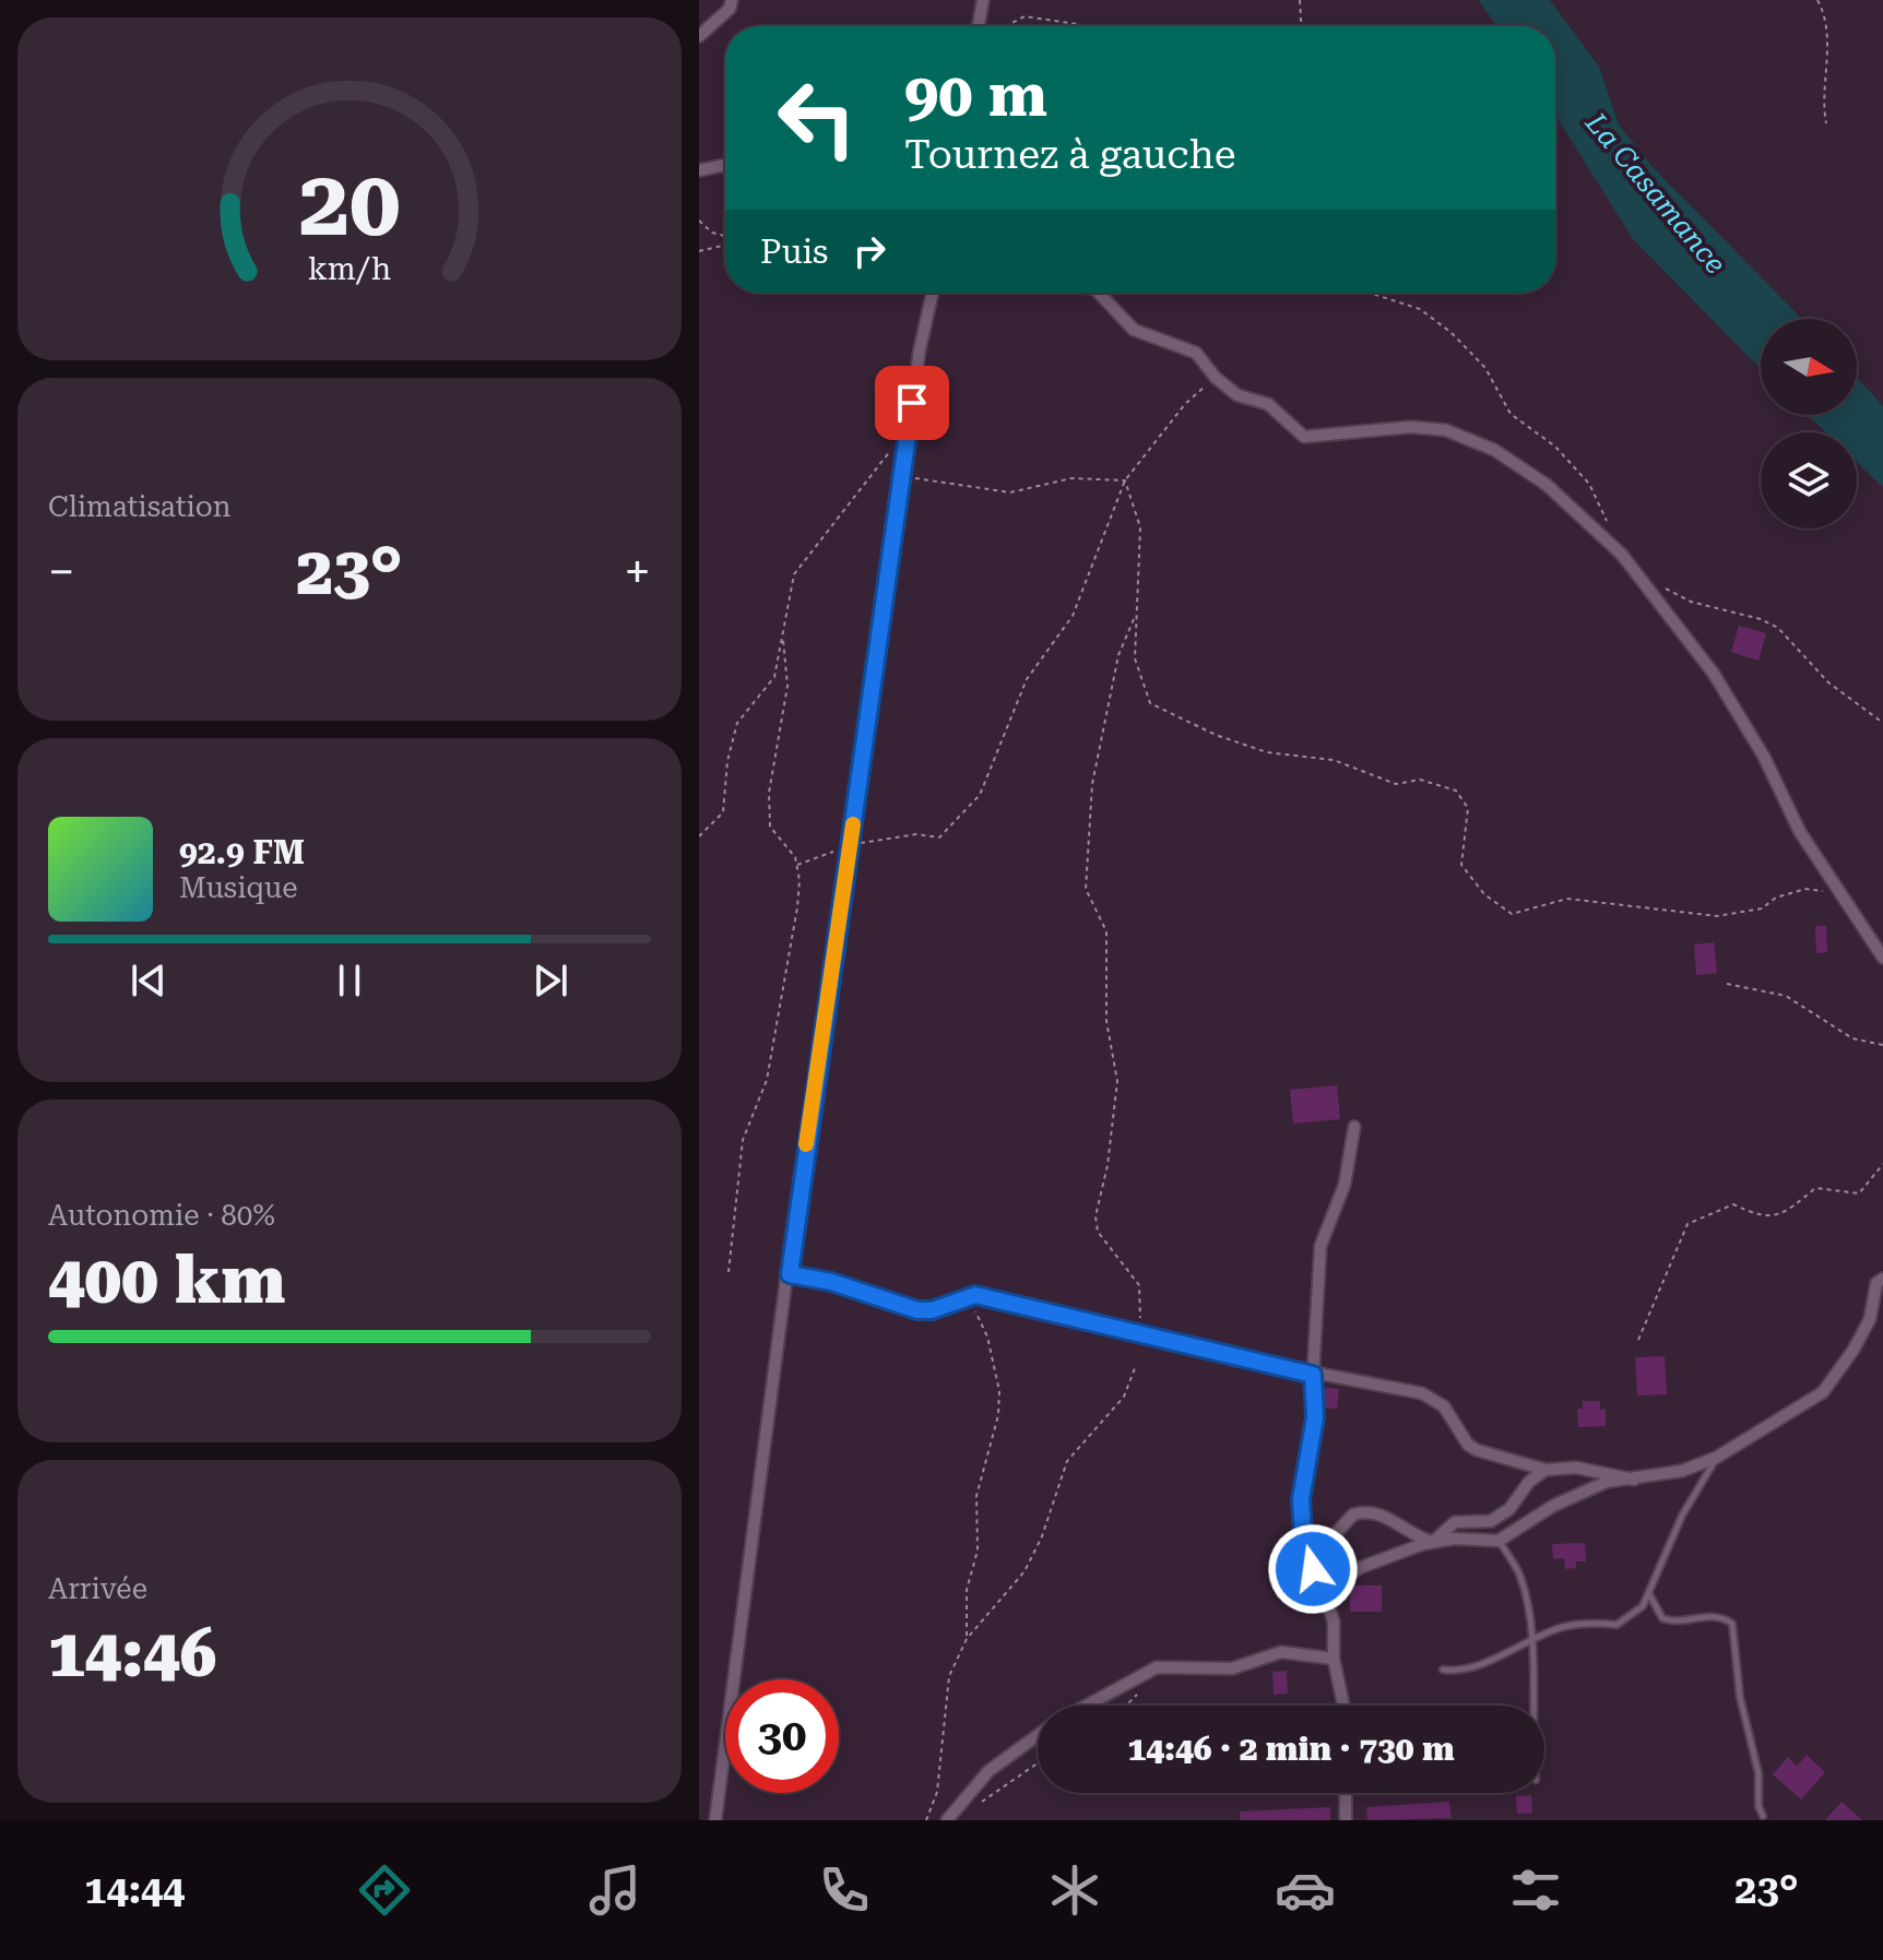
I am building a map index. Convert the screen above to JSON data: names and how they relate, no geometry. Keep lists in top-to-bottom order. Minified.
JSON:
{"water":["La Casamance"],"north":"right","page":{"turn":["90 m","Tournez à gauche"],"then":"Puis","tile":["Climatisation",["Autonomie · 80%","400 km"],["Arrivée","14:46"]],"heat":["−","23°","+"],"song":["92.9 FM","Musique"],"limit":"30","trip":"14:46 · 2 min · 730 m","tabs":["14:44","23°"],"gauge":["20","km/h"]}}
